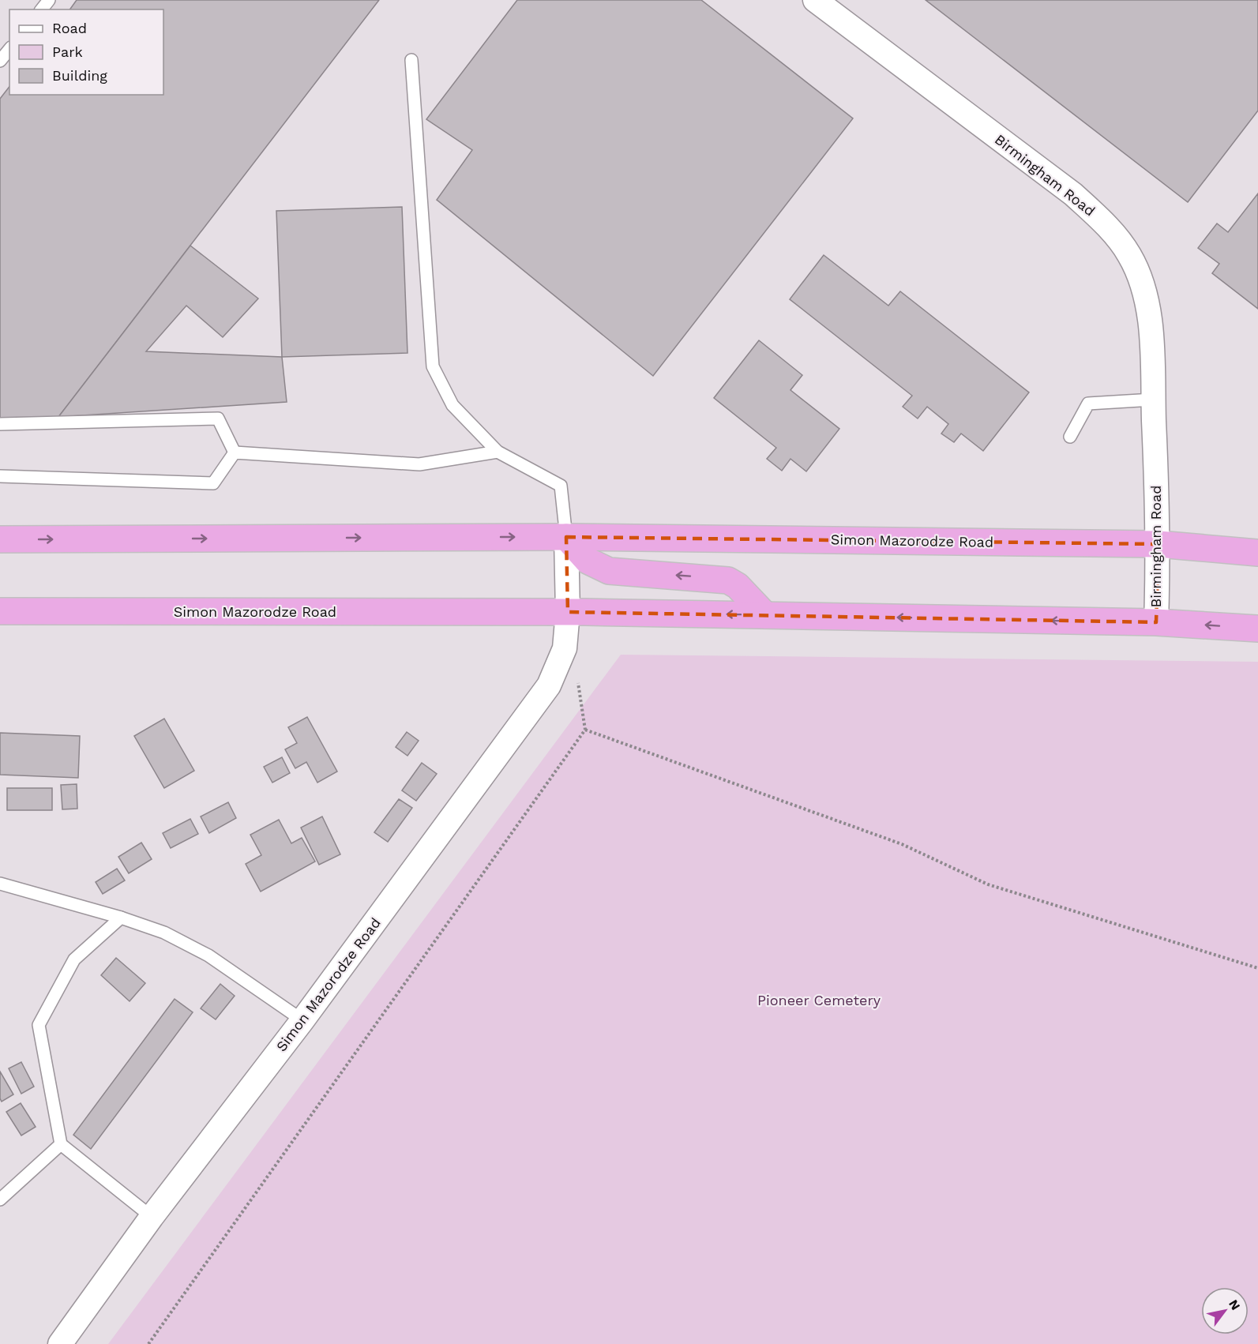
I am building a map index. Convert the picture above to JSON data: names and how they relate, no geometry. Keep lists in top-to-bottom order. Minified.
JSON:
{"streets":{"highway":["Simon Mazorodze Road"],"street":["Birmingham Road"]},"crossings":[["Birmingham Road","Simon Mazorodze Road"]],"parks":["Pioneer Cemetery"],"legend":["Road","Park","Building"],"north":"top right"}
